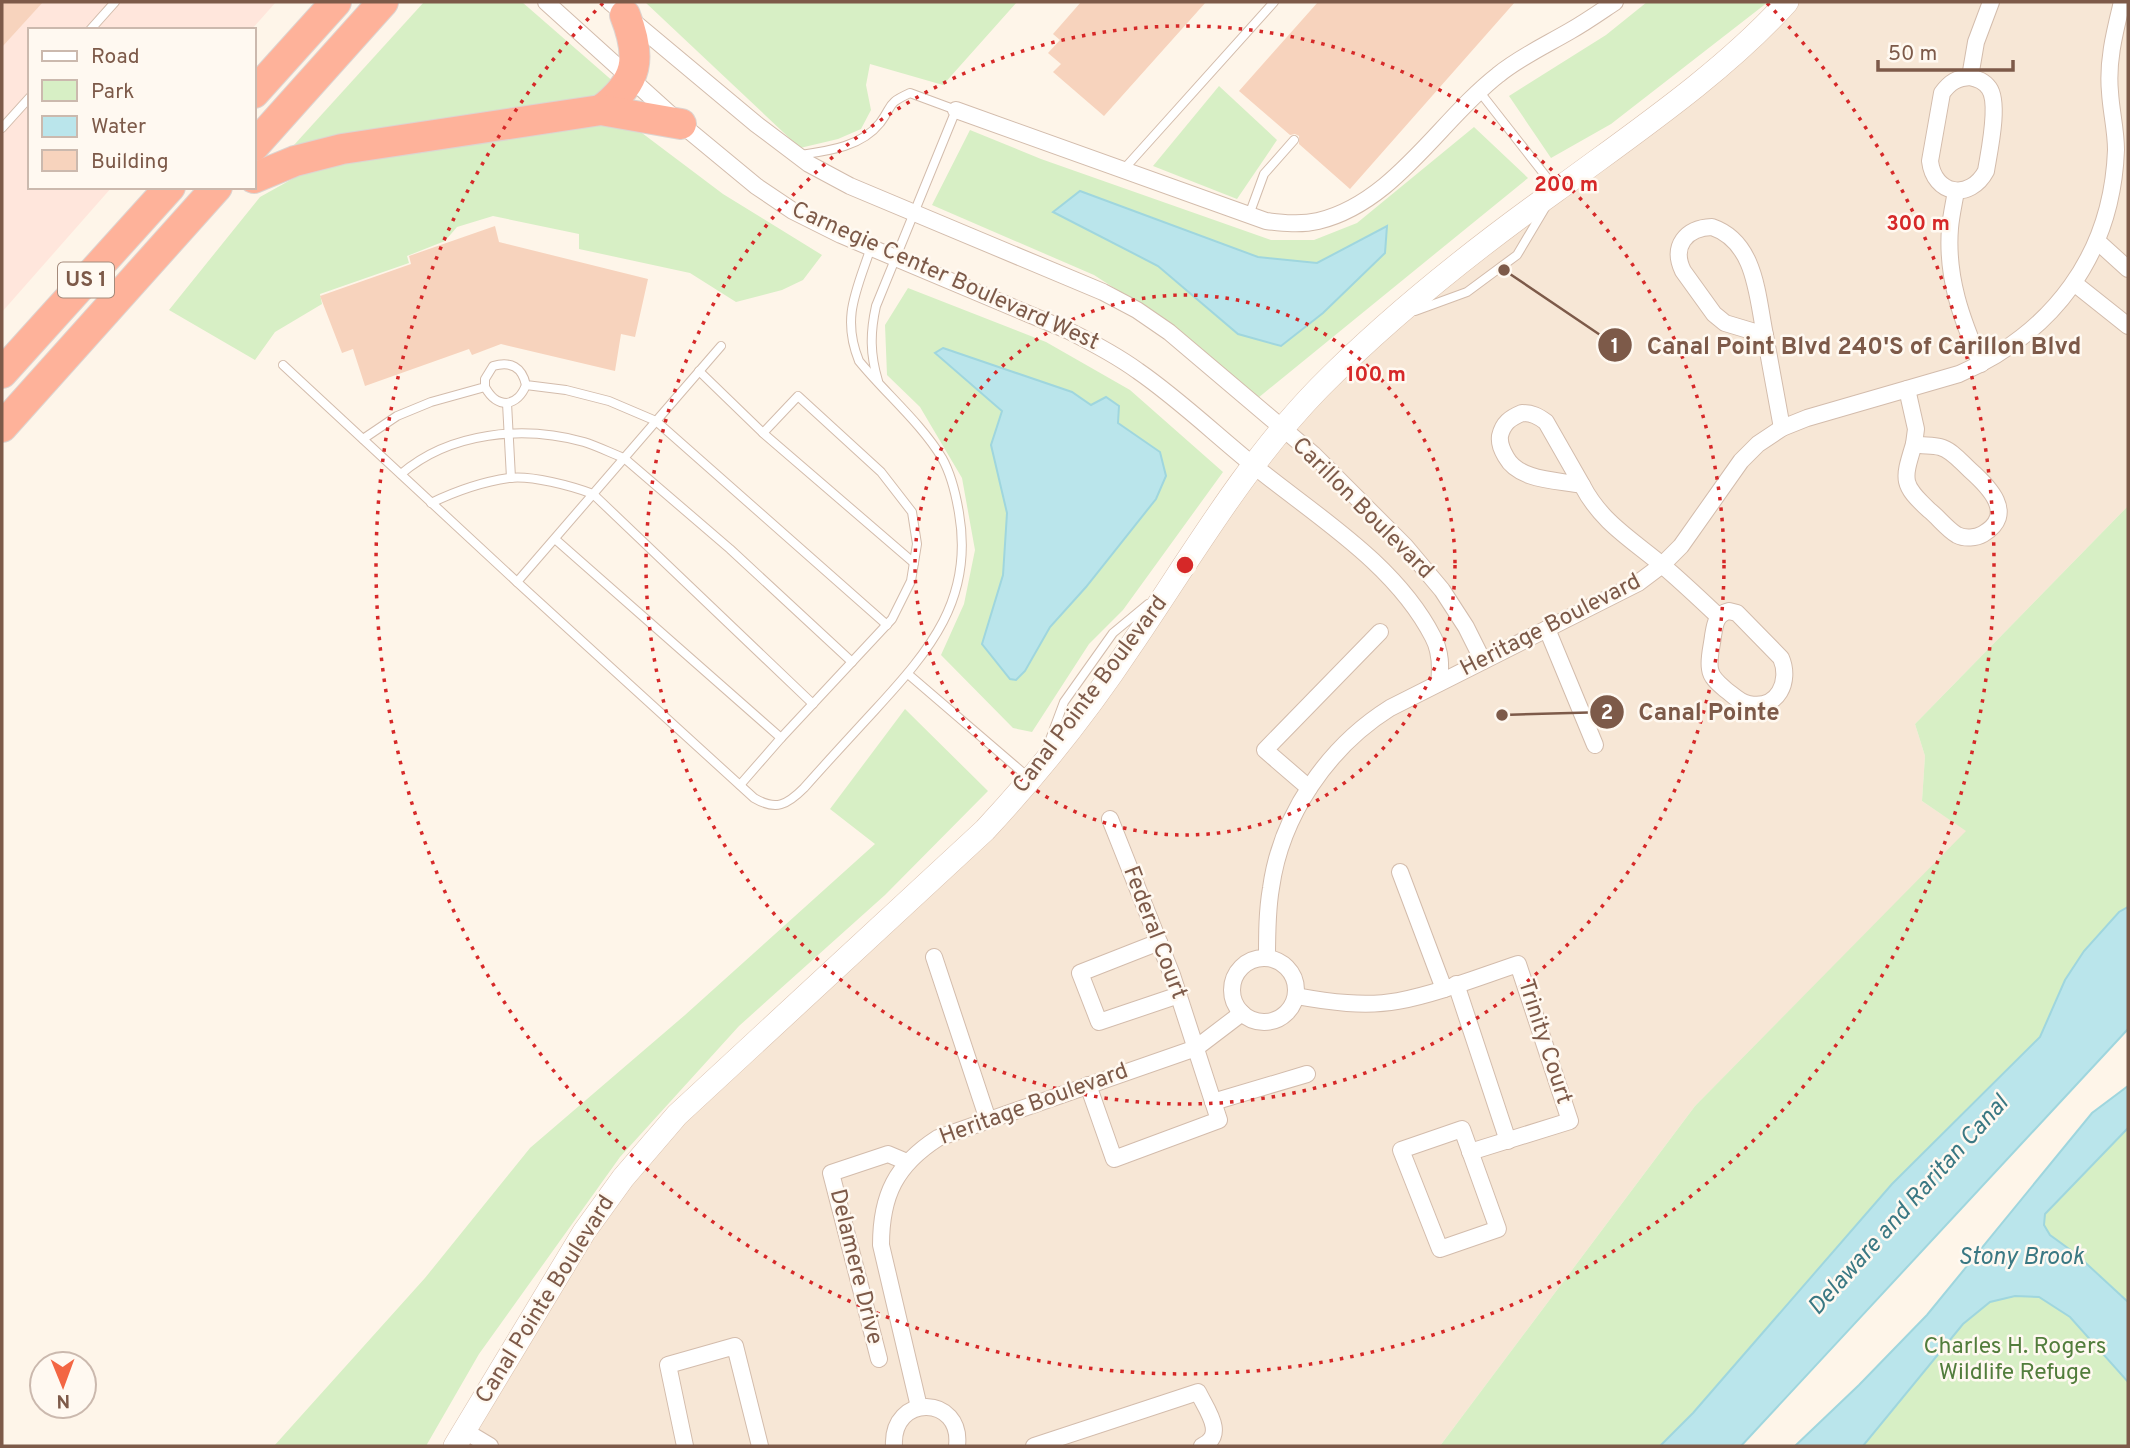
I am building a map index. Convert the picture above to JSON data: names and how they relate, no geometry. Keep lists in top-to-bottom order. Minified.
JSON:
{"streets":{"highway":["US 1"],"street":["Carnegie Center Boulevard West","Carillon Boulevard","Heritage Boulevard","Canal Pointe Boulevard","Federal Court","Trinity Court","Delamere Drive"]},"crossings":[["Carnegie Center Boulevard West","Carillon Boulevard"],["Carnegie Center Boulevard West","Canal Pointe Boulevard"],["Carillon Boulevard","Heritage Boulevard"],["Carillon Boulevard","Canal Pointe Boulevard"],["Heritage Boulevard","Federal Court"],["Heritage Boulevard","Trinity Court"],["Heritage Boulevard","Delamere Drive"]],"water":["Delaware and Raritan Canal","Stony Brook"],"parks":["Charles H. Rogers Wildlife Refuge"],"places":["Canal Point Blvd 240'S of Carillon Blvd","Canal Pointe"],"legend":["Road","Park","Water","Building"],"scale_bar":"50 m","north":"bottom","rings":["200 m","300 m","100 m"]}
